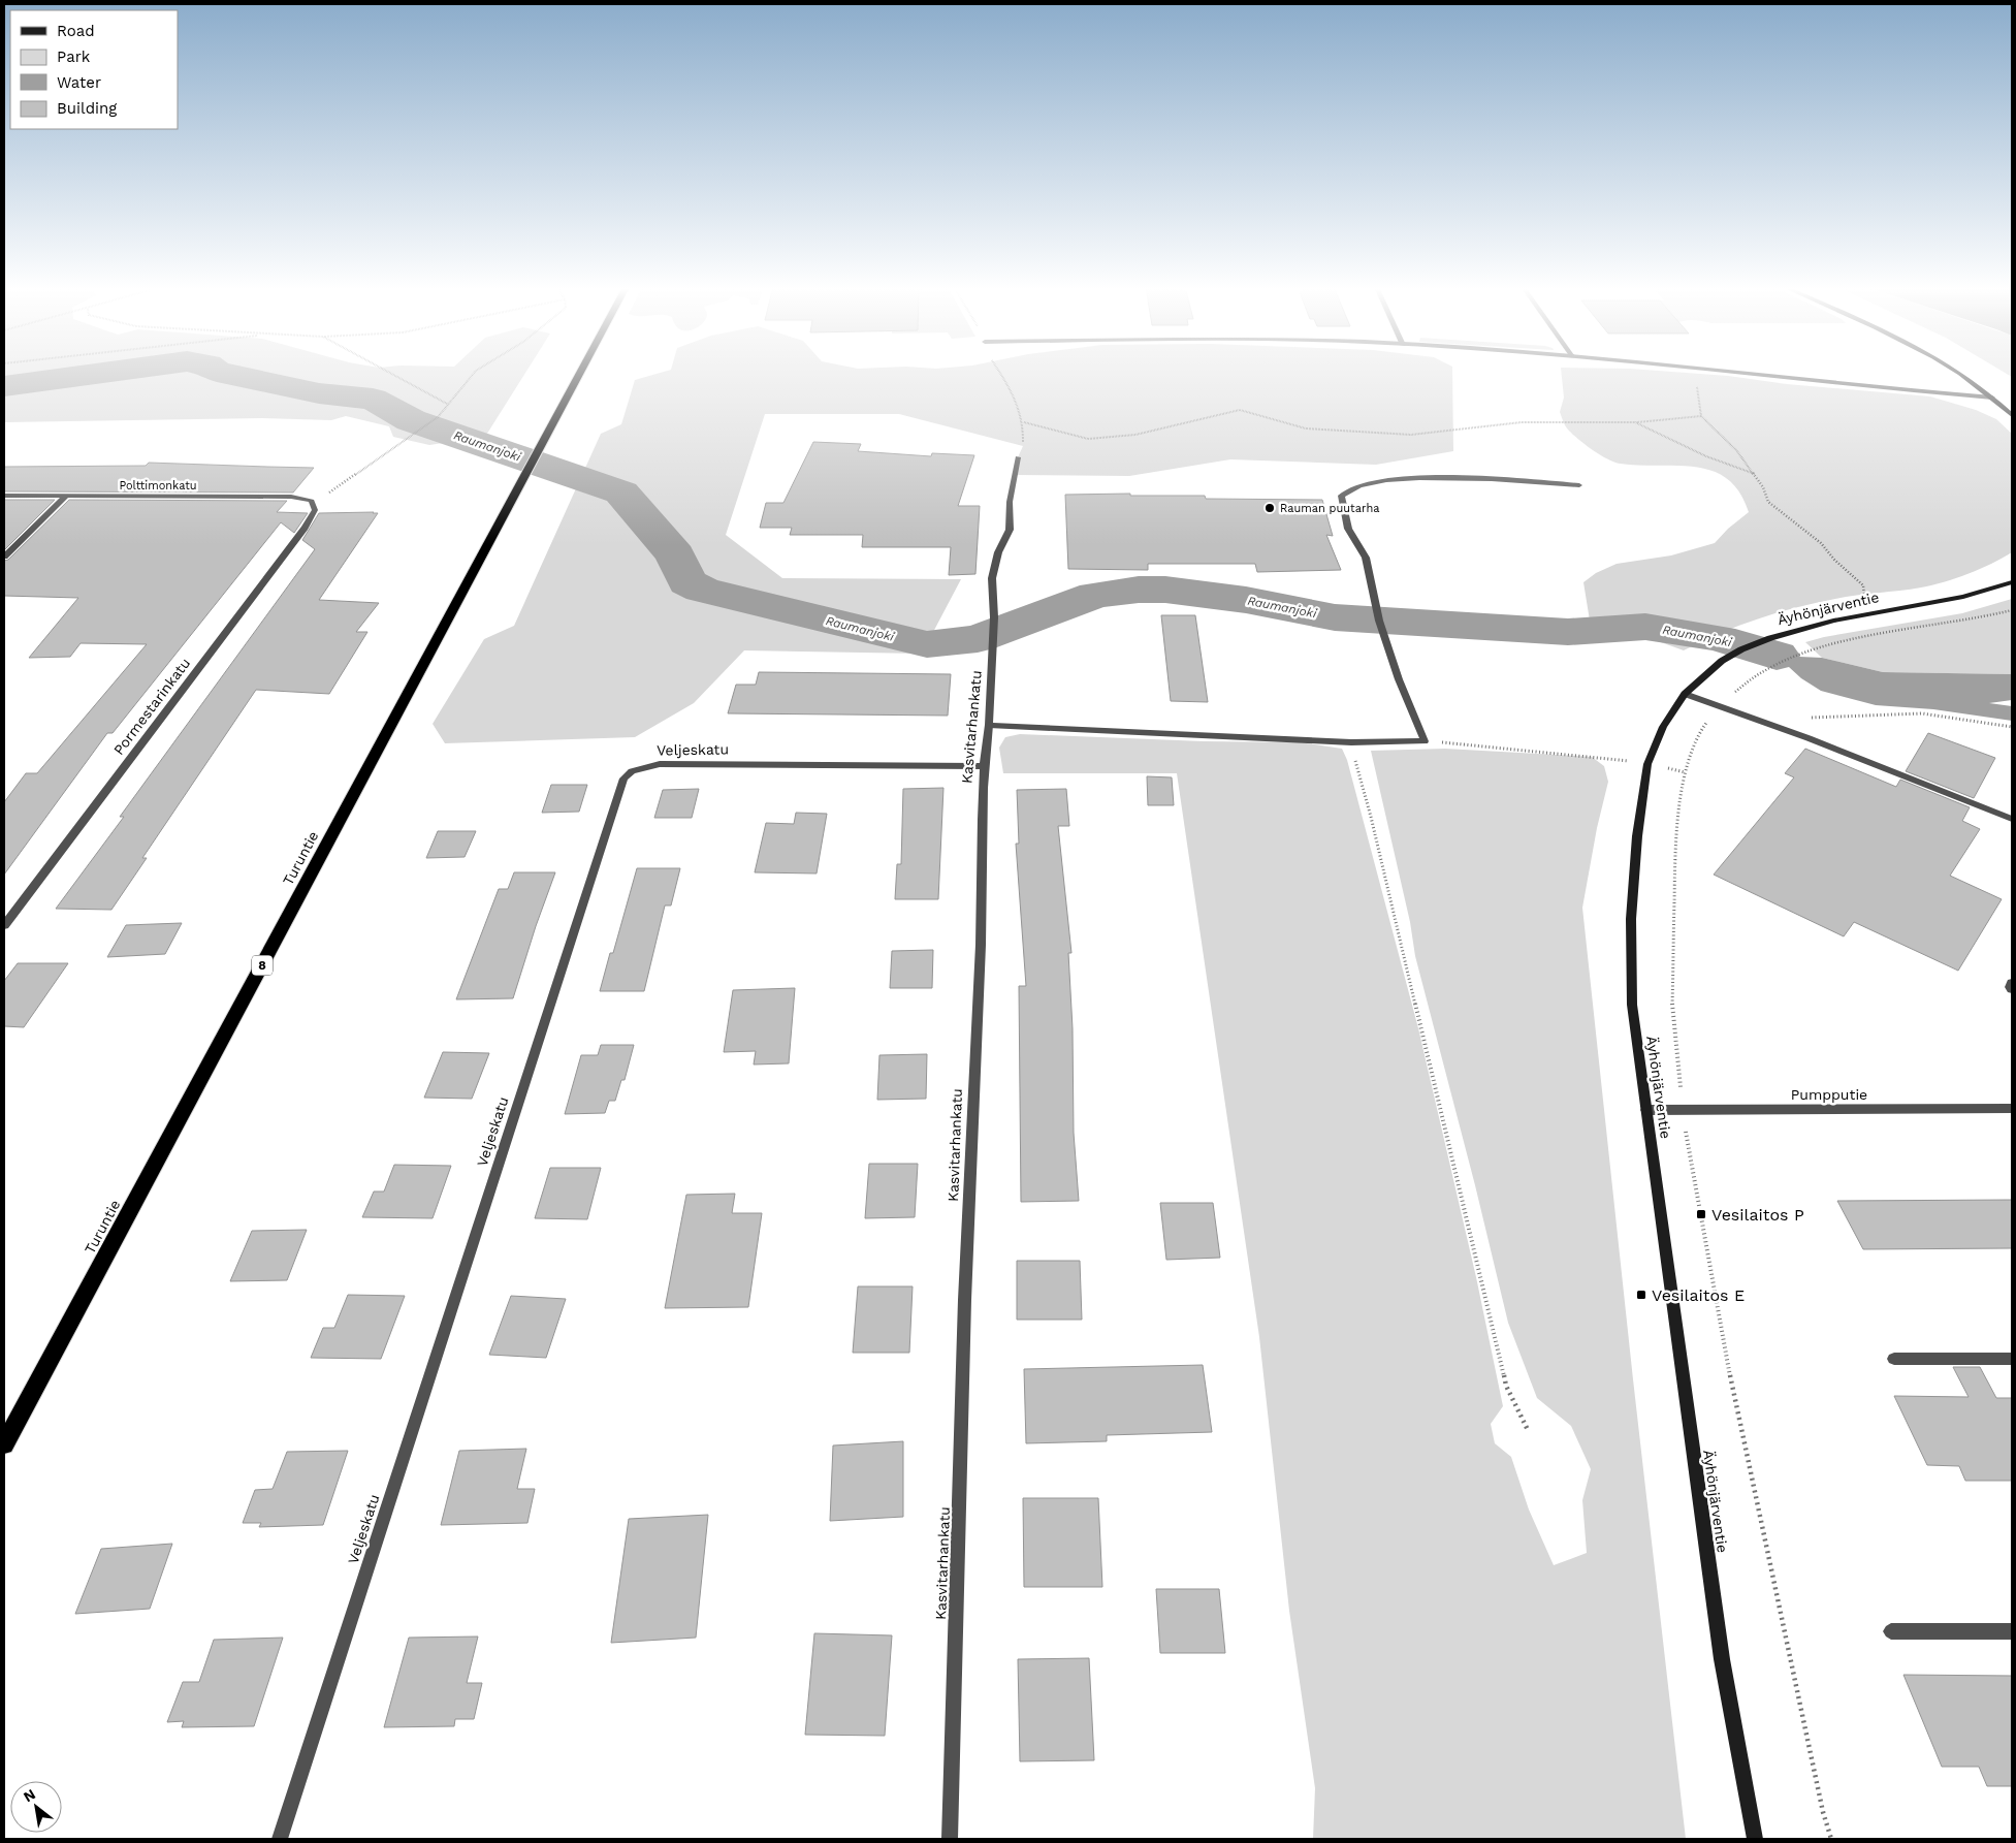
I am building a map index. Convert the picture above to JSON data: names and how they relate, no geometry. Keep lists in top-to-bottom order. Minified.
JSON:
{"streets":{"highway":["Turuntie","8"],"main road":["Äyhönjärventie"],"street":["Polttimonkatu","Pormestarinkatu","Kasvitarhankatu","Veljeskatu","Pumpputie"]},"crossings":[["Polttimonkatu","Pormestarinkatu"],["Äyhönjärventie","Pumpputie"],["Kasvitarhankatu","Veljeskatu"]],"water":["Raumanjoki"],"places":{"other":["Rauman puutarha"],"transit":["Vesilaitos P","Vesilaitos E"]},"legend":["Road","Park","Water","Building"],"north":"top left"}
